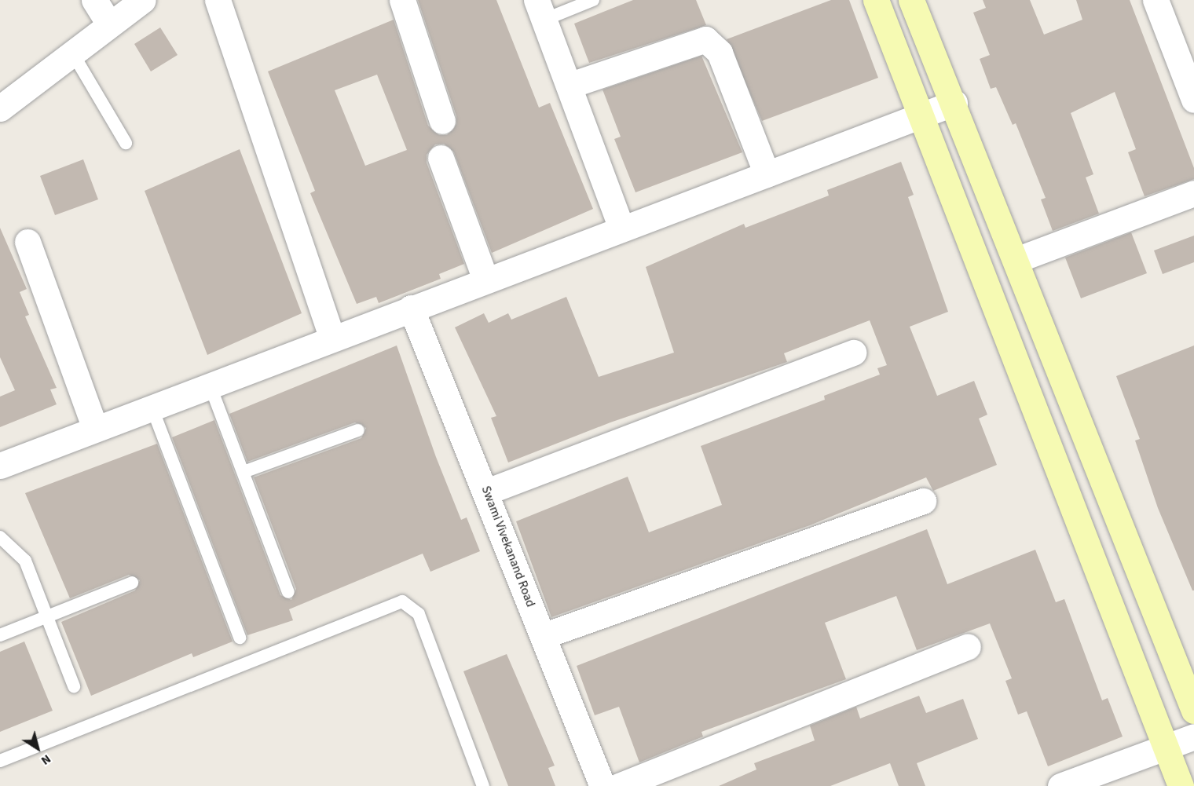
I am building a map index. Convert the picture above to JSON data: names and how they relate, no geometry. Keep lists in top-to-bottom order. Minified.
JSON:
{"streets":{"street":["Swami Vivekanand Road"]},"north":"bottom right"}
